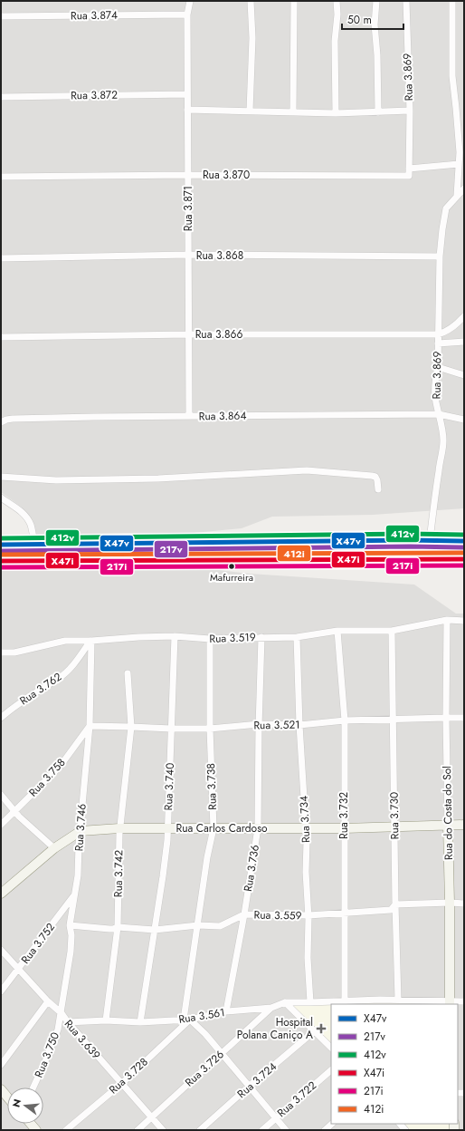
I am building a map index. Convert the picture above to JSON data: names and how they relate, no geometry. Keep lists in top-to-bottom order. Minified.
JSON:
{"streets":{"main road":["Rua do Costa do Sol","Rua Carlos Cardoso"],"street":["Rua 3.874","Rua 3.869","Rua 3.872","Rua 3.870","Rua 3.871","Rua 3.868","Rua 3.866","Rua 3.864","Rua 3.519","Rua 3.762","Rua 3.521","Rua 3.758","Rua 3.740","Rua 3.738","Rua 3.732","Rua 3.730","Rua 3.734","Rua 3.746","Rua 3.736","Rua 3.742","Rua 3.559","Rua 3.752","Rua 3.561","Rua 3.639","Rua 3.750","Rua 3.726","Rua 3.728","Rua 3.724","Rua 3.722"]},"crossings":[["Rua 3.874","Rua 3.871"],["Rua 3.869","Rua 3.870"],["Rua 3.869","Rua 3.868"],["Rua 3.869","Rua 3.866"],["Rua 3.869","Rua 3.864"],["Rua 3.872","Rua 3.871"],["Rua 3.870","Rua 3.871"],["Rua 3.871","Rua 3.868"],["Rua 3.871","Rua 3.866"],["Rua 3.871","Rua 3.864"],["Rua 3.519","Rua 3.762"],["Rua 3.519","Rua 3.740"],["Rua 3.519","Rua 3.738"],["Rua 3.519","Rua do Costa do Sol"],["Rua 3.519","Rua 3.732"],["Rua 3.519","Rua 3.730"],["Rua 3.519","Rua 3.734"],["Rua 3.519","Rua 3.746"],["Rua 3.519","Rua 3.736"],["Rua 3.762","Rua 3.746"],["Rua 3.521","Rua 3.758"],["Rua 3.521","Rua 3.740"],["Rua 3.521","Rua 3.738"],["Rua 3.521","Rua do Costa do Sol"],["Rua 3.521","Rua 3.732"],["Rua 3.521","Rua 3.730"],["Rua 3.521","Rua 3.734"],["Rua 3.521","Rua 3.746"],["Rua 3.521","Rua 3.736"],["Rua 3.521","Rua 3.742"],["Rua 3.758","Rua 3.746"],["Rua 3.740","Rua Carlos Cardoso"],["Rua 3.740","Rua 3.559"],["Rua 3.740","Rua 3.561"],["Rua 3.738","Rua Carlos Cardoso"],["Rua 3.738","Rua 3.559"],["Rua 3.738","Rua 3.561"],["Rua 3.738","Rua 3.728"],["Rua do Costa do Sol","Rua Carlos Cardoso"],["Rua do Costa do Sol","Rua 3.559"],["Rua do Costa do Sol","Rua 3.561"],["Rua 3.732","Rua Carlos Cardoso"],["Rua 3.732","Rua 3.559"],["Rua 3.732","Rua 3.561"],["Rua 3.730","Rua Carlos Cardoso"],["Rua 3.730","Rua 3.559"],["Rua 3.730","Rua 3.561"],["Rua 3.734","Rua Carlos Cardoso"],["Rua 3.734","Rua 3.559"],["Rua 3.734","Rua 3.561"],["Rua 3.746","Rua Carlos Cardoso"],["Rua 3.746","Rua 3.559"],["Rua 3.746","Rua 3.752"],["Rua 3.746","Rua 3.639"],["Rua 3.746","Rua 3.750"],["Rua Carlos Cardoso","Rua 3.736"],["Rua Carlos Cardoso","Rua 3.742"],["Rua 3.736","Rua 3.559"],["Rua 3.736","Rua 3.561"],["Rua 3.742","Rua 3.559"],["Rua 3.742","Rua 3.561"],["Rua 3.752","Rua 3.639"],["Rua 3.561","Rua 3.639"],["Rua 3.561","Rua 3.726"],["Rua 3.561","Rua 3.728"],["Rua 3.639","Rua 3.750"],["Rua 3.639","Rua 3.726"],["Rua 3.639","Rua 3.728"]],"places":{"other":["Mafurreira"],"health":["Hospital Polana Caniço A"]},"lines":["transit line 412v","transit line X47v","transit line 217v","transit line 412i","transit line X47i","transit line 217i"],"legend":["X47v","217v","412v","X47i","217i","412i"],"scale_bar":"50 m","north":"left"}
